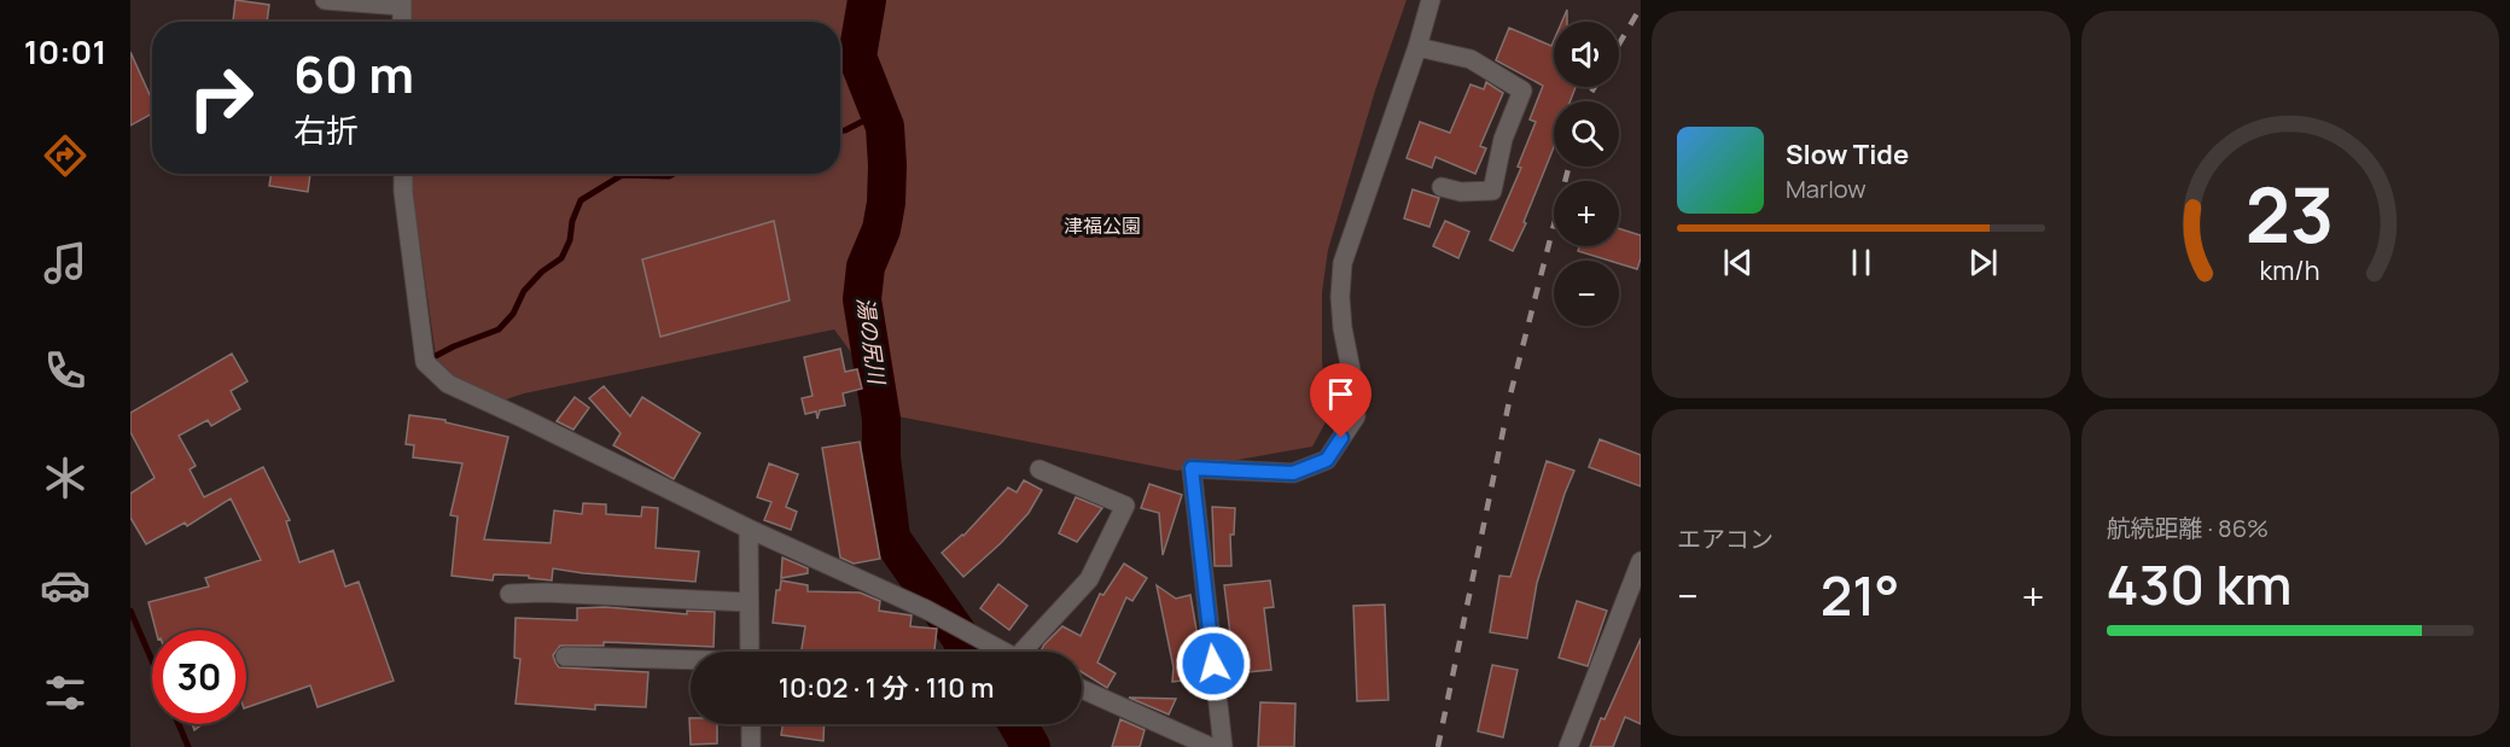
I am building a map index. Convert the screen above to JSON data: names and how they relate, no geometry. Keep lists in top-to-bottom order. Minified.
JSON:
{"water":["湯の尻川"],"parks":["津福公園"],"page":{"tabs":"10:01","map_buttons":["+","−"],"turn":["60 m","右折"],"song":["Slow Tide","Marlow"],"tile":["エアコン",["航続距離 · 86%","430 km"]],"heat":["−","21°","+"],"limit":"30","trip":"10:02 · 1 分 · 110 m","gauge":["23","km/h"]}}
